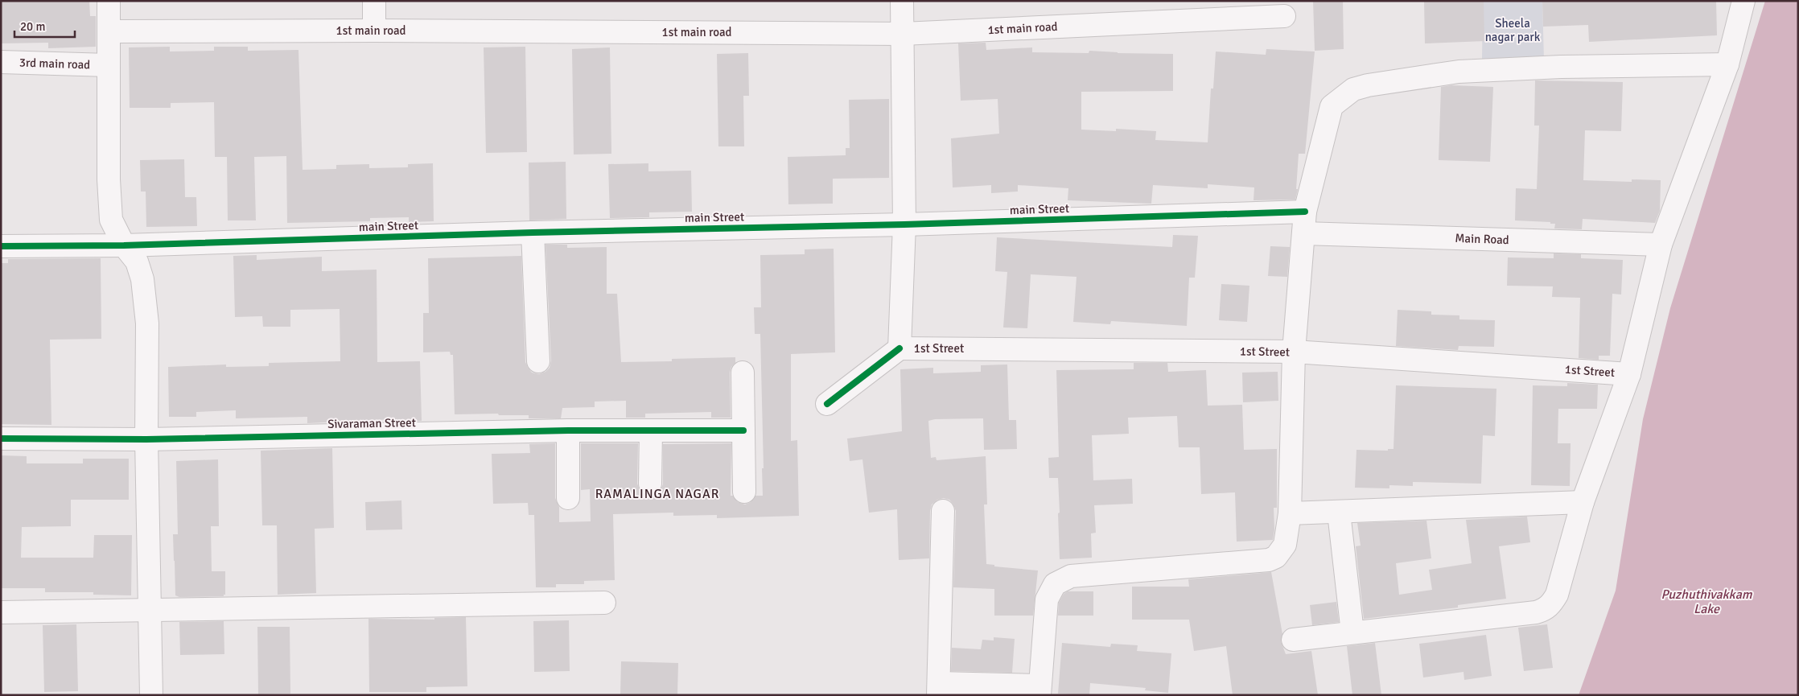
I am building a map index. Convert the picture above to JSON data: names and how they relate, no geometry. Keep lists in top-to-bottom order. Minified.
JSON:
{"streets":{"street":["1st main road","3rd main road","main Street","Main Road","1st Street","Sivaraman Street"]},"districts":["RAMALINGA NAGAR"],"water":["Puzhuthivakkam Lake"],"parks":["Sheela nagar park"],"scale_bar":"20 m"}
